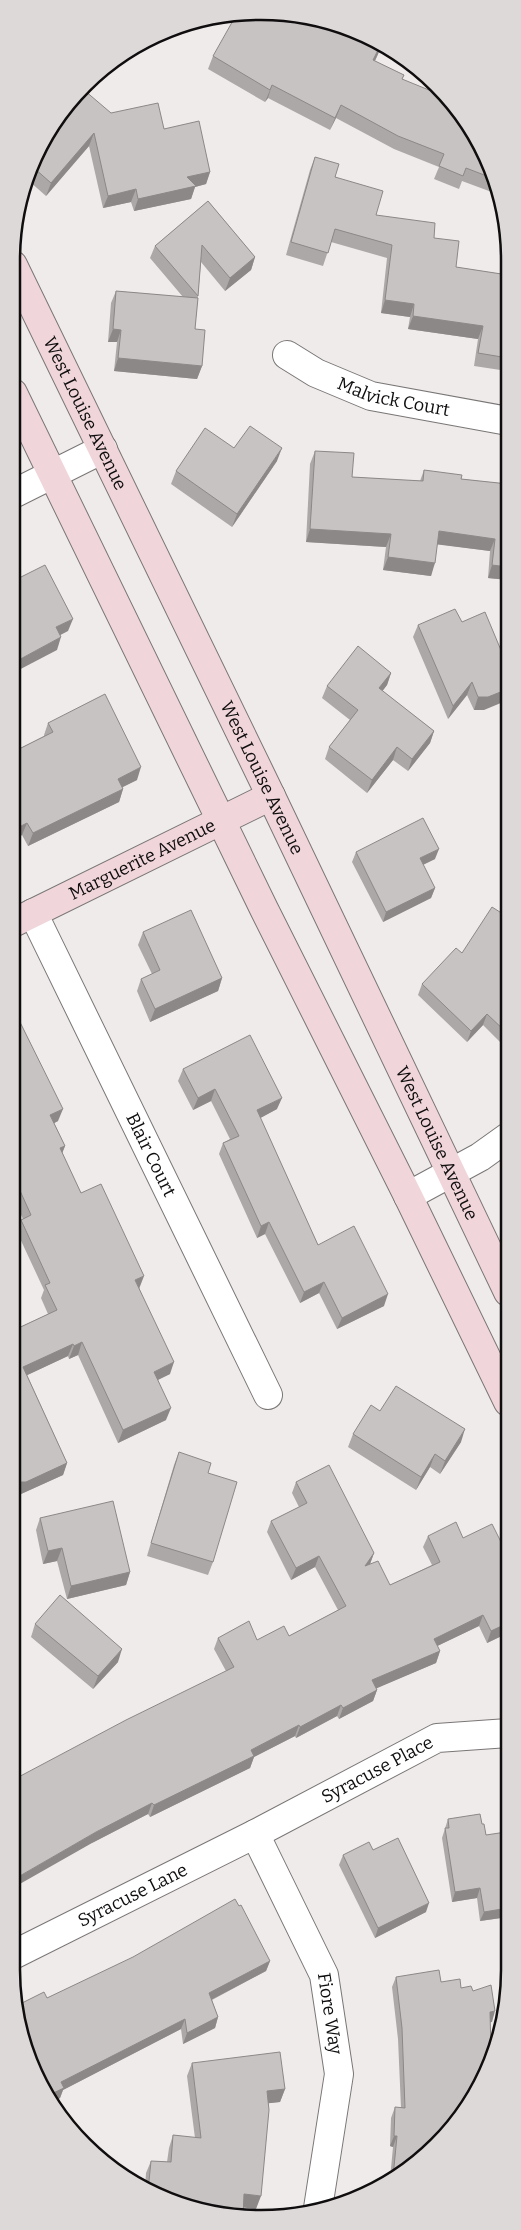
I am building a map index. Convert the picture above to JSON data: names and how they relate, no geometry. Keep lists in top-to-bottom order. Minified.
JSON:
{"streets":{"main road":["West Louise Avenue","Marguerite Avenue"],"street":["Malvick Court","Blair Court","Syracuse Place","Syracuse Lane","Fiore Way"]},"crossings":[["West Louise Avenue","Marguerite Avenue"],["Marguerite Avenue","Blair Court"],["Syracuse Place","Syracuse Lane"],["Syracuse Place","Fiore Way"],["Syracuse Lane","Fiore Way"]]}
